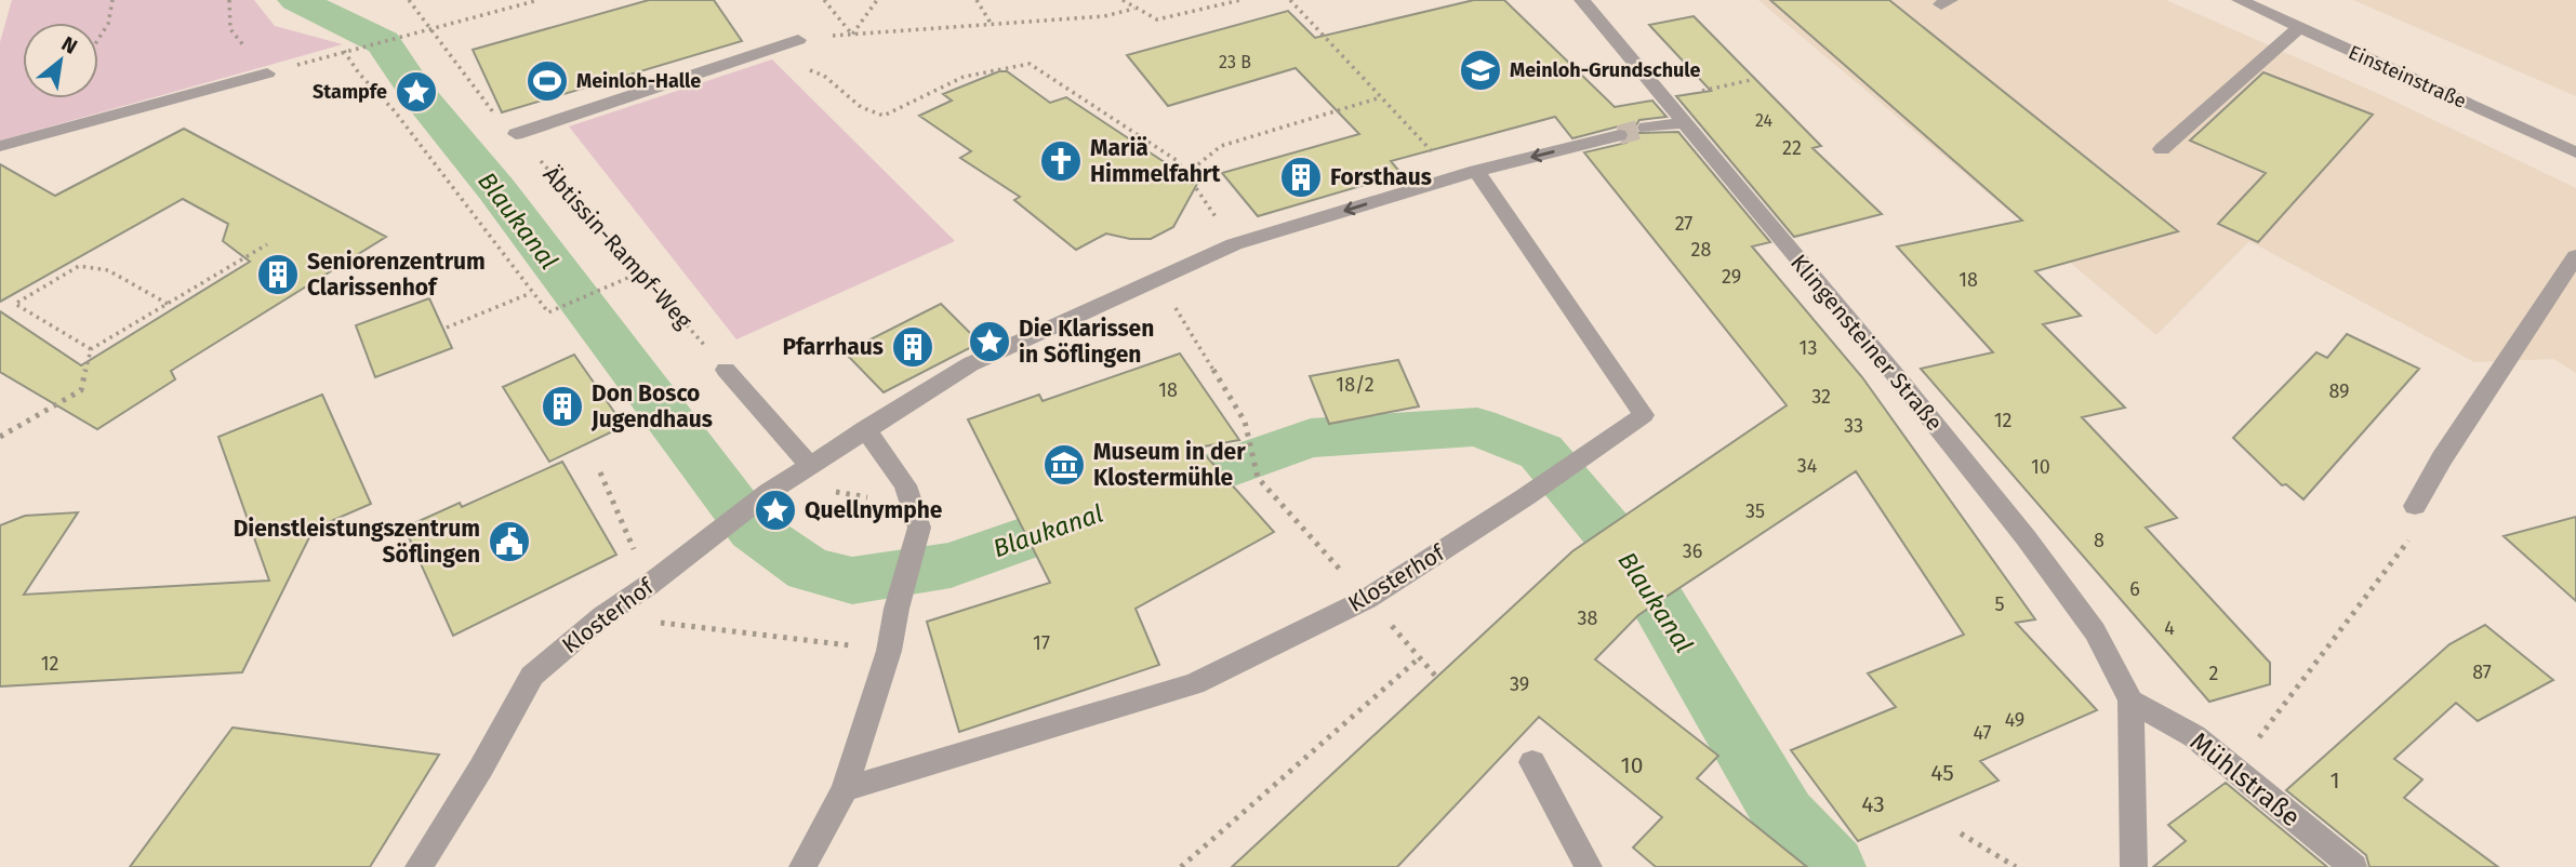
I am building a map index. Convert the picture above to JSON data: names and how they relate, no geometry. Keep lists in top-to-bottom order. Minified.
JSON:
{"streets":{"street":["Einsteinstraße","Klingensteiner Straße","Klosterhof","Mühlstraße"],"path":["Äbtissin-Rampf-Weg"]},"crossings":[["Klingensteiner Straße","Mühlstraße"]],"water":["Blaukanal"],"places":{"school or university":["Meinloh-Grundschule"],"sports":["Meinloh-Halle"],"place":["Stampfe","Die Klarissen in Söflingen","Quellnymphe"],"church":["Mariä Himmelfahrt"],"building":["Forsthaus","Seniorenzentrum Clarissenhof","Pfarrhaus","Don Bosco Jugendhaus"],"museum":["Museum in der Klostermühle"],"public building":["Dienstleistungszentrum Söflingen"]},"house_numbers":["23 B","24","22","27","28","29","18","13","18/2","18","89","32","12","33","34","10","35","8","36","6","5","38","4","17","12","87","2","39","49","47","10","45","1","43"],"north":"top right"}
